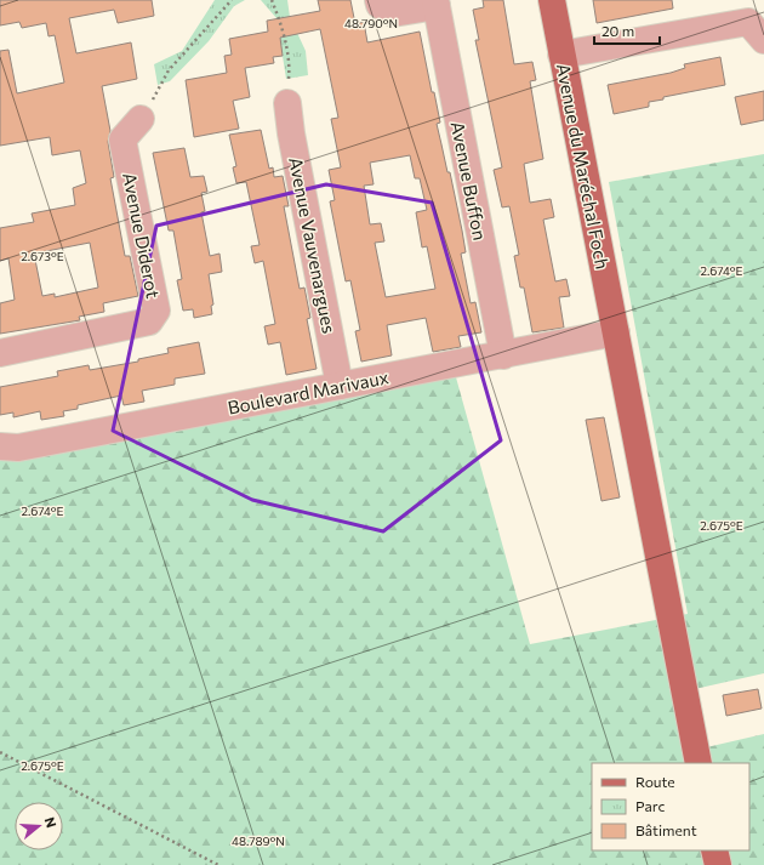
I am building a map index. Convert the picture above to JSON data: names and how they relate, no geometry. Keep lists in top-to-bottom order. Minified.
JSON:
{"streets":{"main road":["Avenue du Maréchal Foch"],"street":["Avenue Buffon","Avenue Diderot","Avenue Vauvenargues","Boulevard Marivaux"]},"crossings":[["Avenue du Maréchal Foch","Boulevard Marivaux"],["Avenue Buffon","Boulevard Marivaux"],["Avenue Vauvenargues","Boulevard Marivaux"]],"legend":["Route","Parc","Bâtiment"],"scale_bar":"20 m","north":"right","coordinates":["48.790°N","2.673°E","2.674°E","2.675°E","48.789°N"]}
